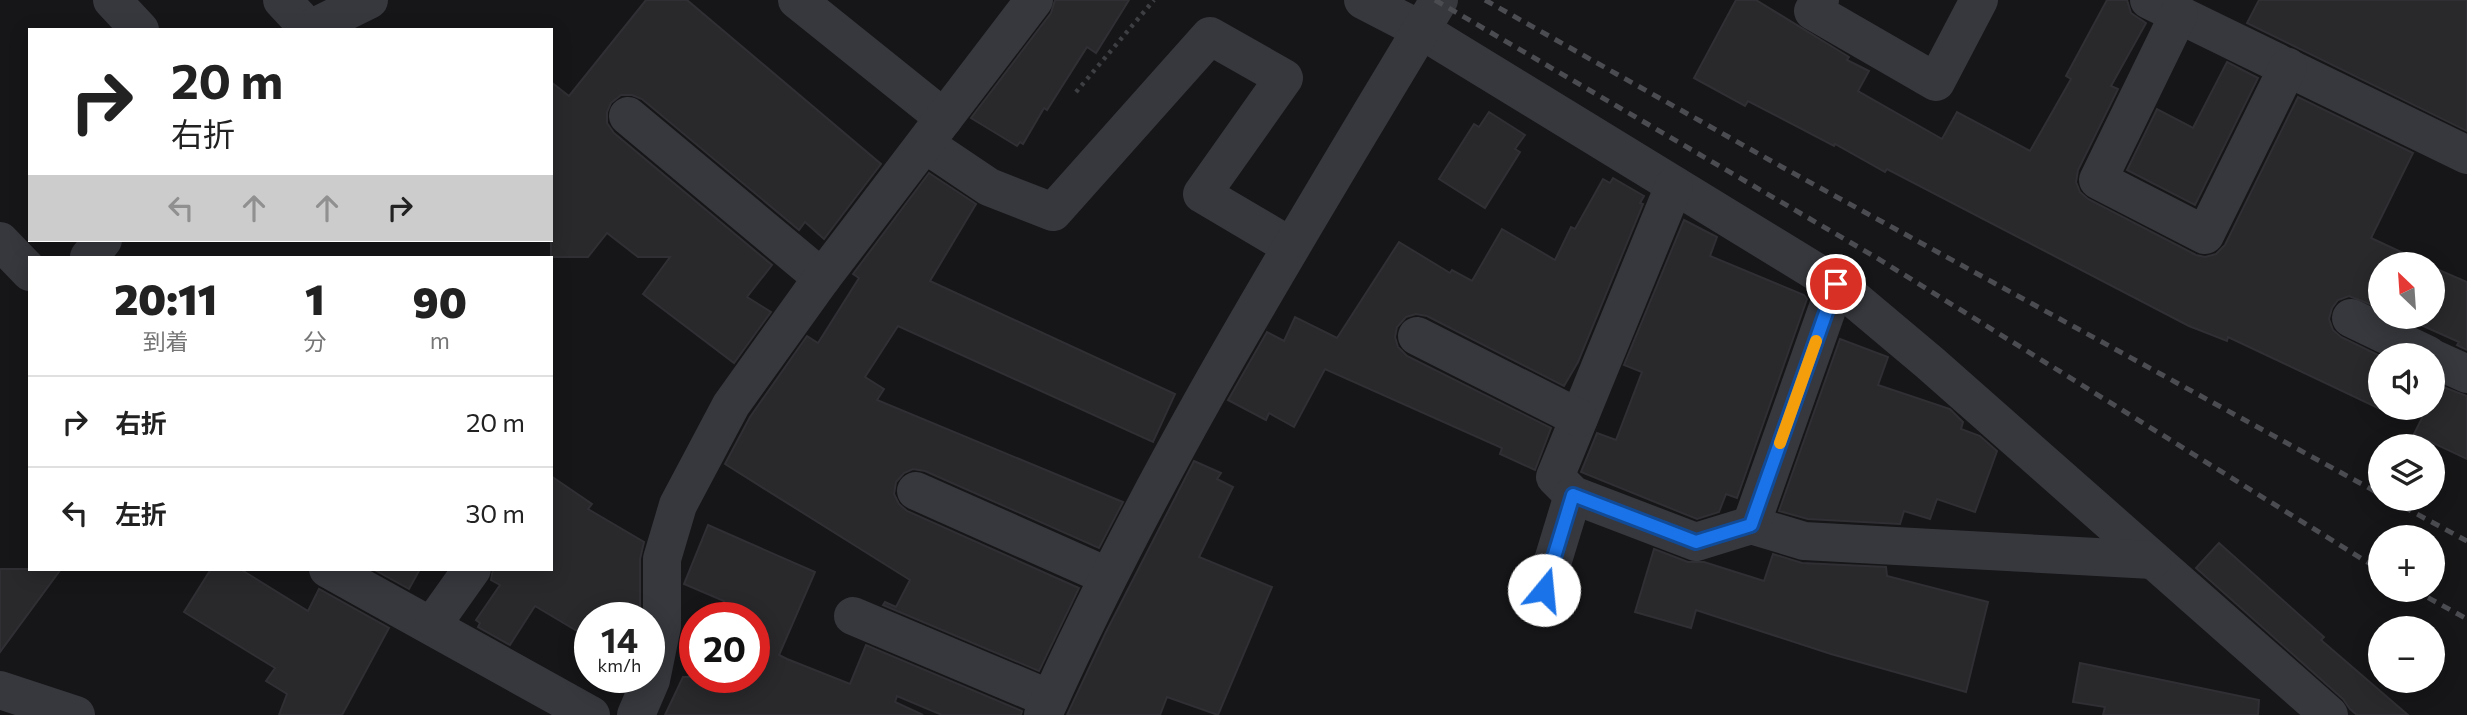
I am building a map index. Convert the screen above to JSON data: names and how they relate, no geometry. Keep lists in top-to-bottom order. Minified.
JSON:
{"north":"top left","page":{"turn":["20 m","右折"],"map_buttons":["+","−"],"eta":["20:11","到着","1","分","90","m"],"list":[{"name":"右折","value":"20 m"},{"name":"左折","value":"30 m"}],"speed":"14 km/h","limit":"20"}}
